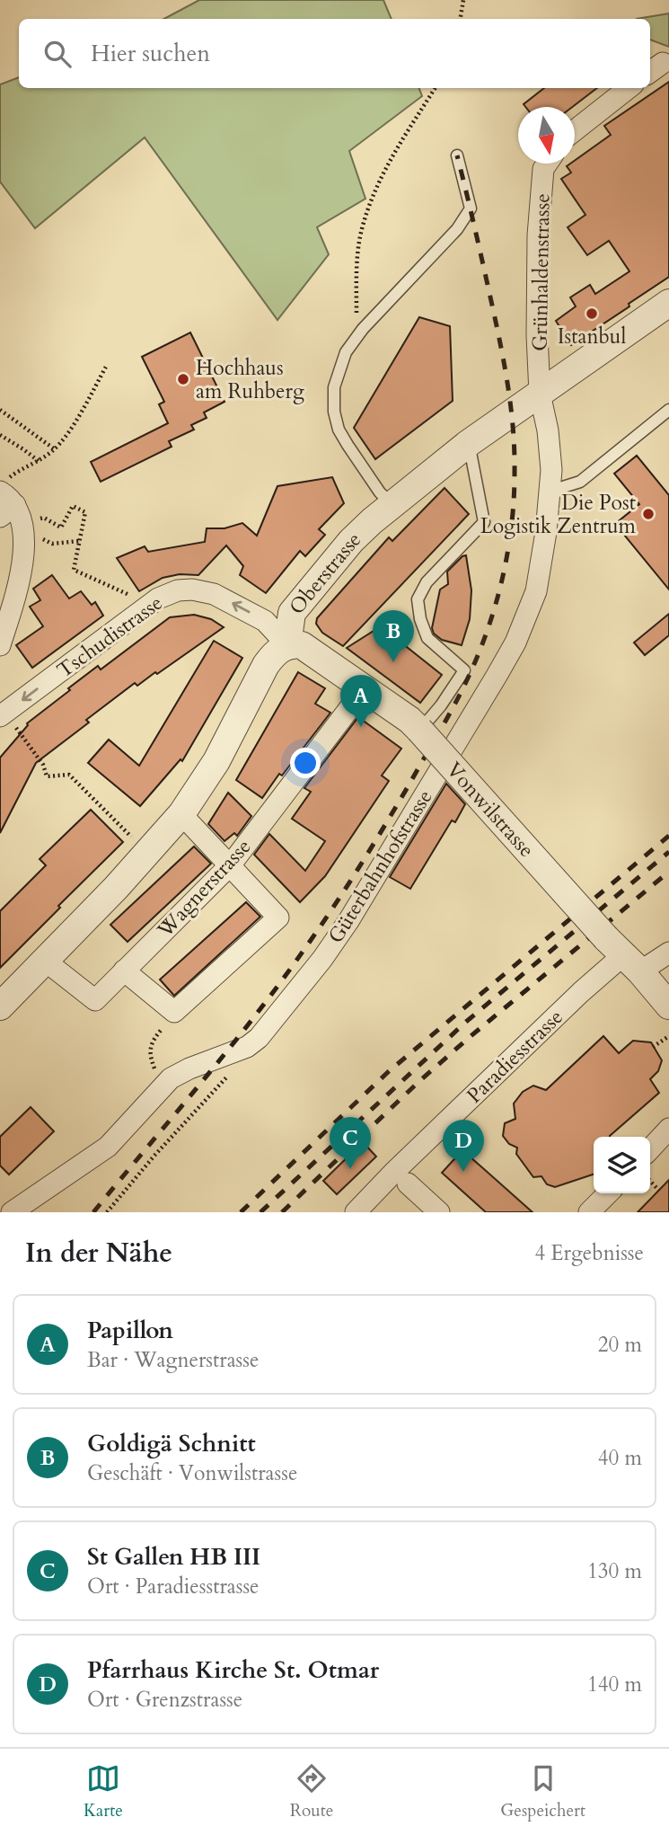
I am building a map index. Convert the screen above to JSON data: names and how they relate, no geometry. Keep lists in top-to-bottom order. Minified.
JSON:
{"streets":{"street":["Grünhaldenstrasse","Oberstrasse","Tschudistrasse","Vonwilstrasse","Güterbahnhofstrasse","Wagnerstrasse","Paradiesstrasse"]},"crossings":[["Grünhaldenstrasse","Oberstrasse"],["Grünhaldenstrasse","Güterbahnhofstrasse"],["Oberstrasse","Tschudistrasse"],["Oberstrasse","Vonwilstrasse"],["Oberstrasse","Güterbahnhofstrasse"],["Tschudistrasse","Vonwilstrasse"],["Vonwilstrasse","Wagnerstrasse"],["Vonwilstrasse","Paradiesstrasse"]],"one_way":["Tschudistrasse"],"places":["Istanbul","Hochhaus am Ruhberg","Die Post Logistik Zentrum"],"north":"bottom","page":{"search":"Hier suchen","pins":["B","A","C","D"],"heading":["In der Nähe","4 Ergebnisse"],"list":[{"mark":"A","name":"Papillon","note":"Bar · Wagnerstrasse","value":"20 m"},{"mark":"B","name":"Goldigä Schnitt","note":"Geschäft · Vonwilstrasse","value":"40 m"},{"mark":"C","name":"St Gallen HB III","note":"Ort · Paradiesstrasse","value":"130 m"},{"mark":"D","name":"Pfarrhaus Kirche St. Otmar","note":"Ort · Grenzstrasse","value":"140 m"}],"nav":["Karte","Route","Gespeichert"]}}
